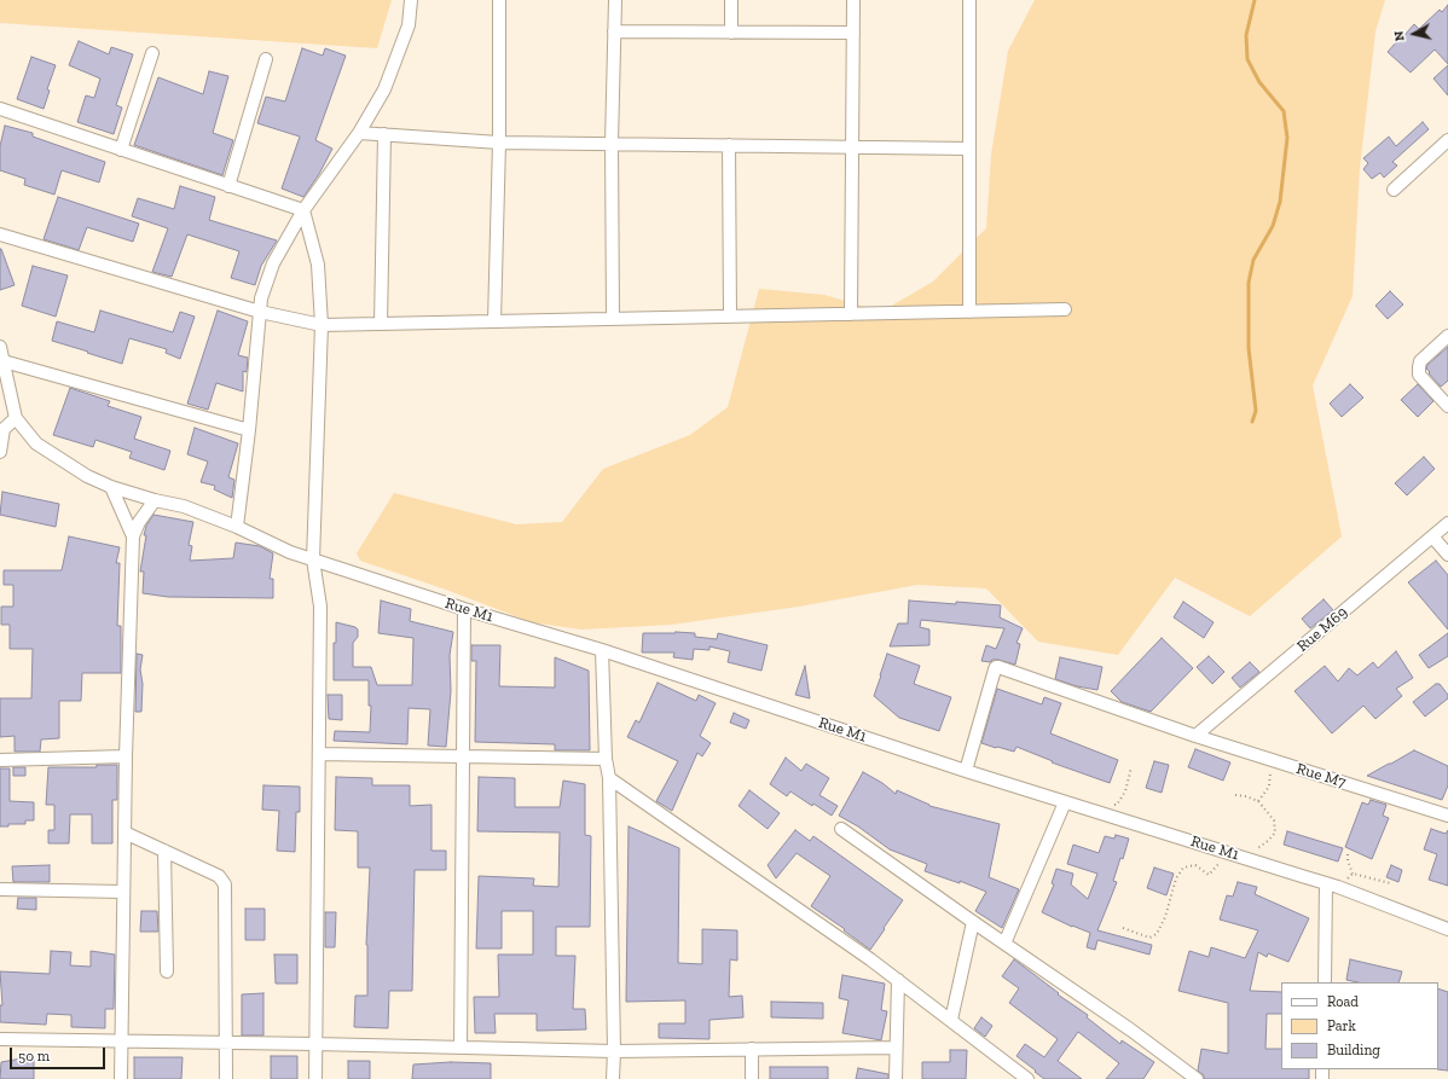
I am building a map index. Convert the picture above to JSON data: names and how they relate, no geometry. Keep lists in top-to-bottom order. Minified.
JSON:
{"streets":{"street":["Rue M1","Rue M69","Rue M7"]},"crossings":[["Rue M1","Rue M7"],["Rue M69","Rue M7"]],"legend":["Road","Park","Building"],"scale_bar":"50 m","north":"left"}
